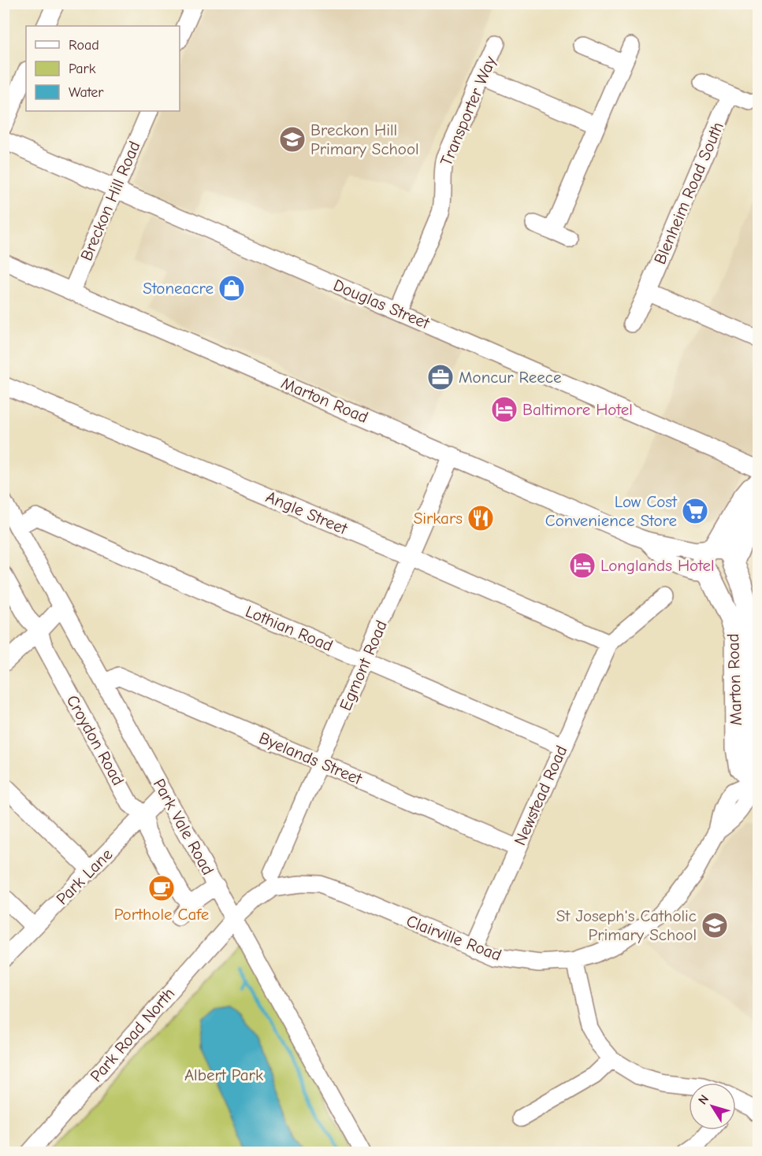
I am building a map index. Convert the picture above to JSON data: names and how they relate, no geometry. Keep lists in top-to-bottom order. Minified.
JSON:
{"streets":{"main road":["Marton Road"],"street":["Transporter Way","Blenheim Road South","Breckon Hill Road","Douglas Street","Angle Street","Lothian Road","Egmont Road","Croydon Road","Byelands Street","Newstead Road","Park Vale Road","Park Lane","Clairville Road","Park Road North"]},"crossings":[["Transporter Way","Douglas Street"],["Breckon Hill Road","Douglas Street"],["Breckon Hill Road","Marton Road"],["Marton Road","Egmont Road"],["Marton Road","Clairville Road"],["Angle Street","Egmont Road"],["Angle Street","Newstead Road"],["Lothian Road","Egmont Road"],["Lothian Road","Newstead Road"],["Lothian Road","Park Vale Road"],["Egmont Road","Byelands Street"],["Croydon Road","Park Lane"],["Byelands Street","Newstead Road"],["Byelands Street","Park Vale Road"],["Newstead Road","Clairville Road"],["Park Vale Road","Park Lane"],["Park Vale Road","Clairville Road"],["Park Vale Road","Park Road North"],["Clairville Road","Park Road North"]],"parks":["Albert Park"],"places":{"school or university":["Breckon Hill Primary School","St Joseph's Catholic Primary School"],"shop":["Stoneacre"],"office":["Moncur Reece"],"hotel":["Baltimore Hotel","Longlands Hotel"],"supermarket":["Low Cost Convenience Store"],"restaurant":["Sirkars"],"cafe":["Porthole Cafe"]},"legend":["Road","Park","Water"],"north":"top left"}
